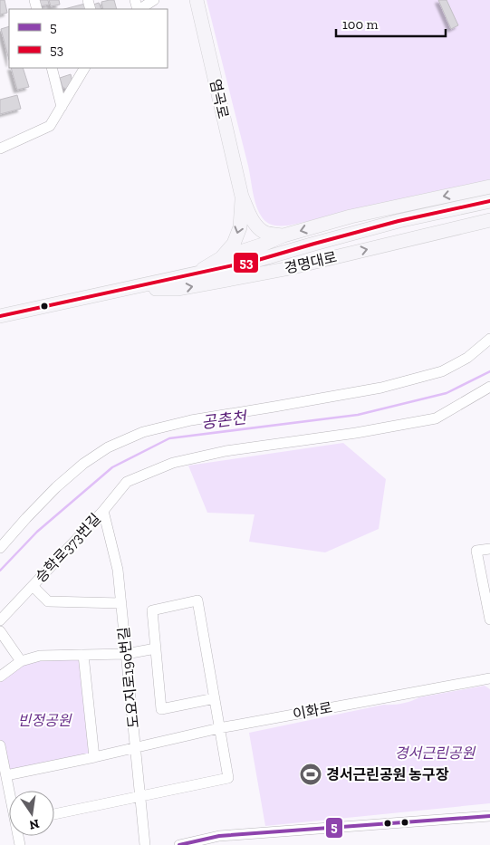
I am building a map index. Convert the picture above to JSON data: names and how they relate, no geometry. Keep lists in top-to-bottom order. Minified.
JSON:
{"streets":{"main road":["염곡로","경명대로"],"street":["승학로373번길","도요지로190번길","이화로"]},"crossings":[["염곡로","경명대로"],["승학로373번길","도요지로190번길"],["도요지로190번길","이화로"]],"water":["공촌천"],"parks":["빈정공원","경서근린공원"],"places":{"sports":["경서근린공원 농구장"]},"lines":["transit line 53","transit line 5"],"legend":["5","53"],"scale_bar":"100 m","north":"bottom"}
